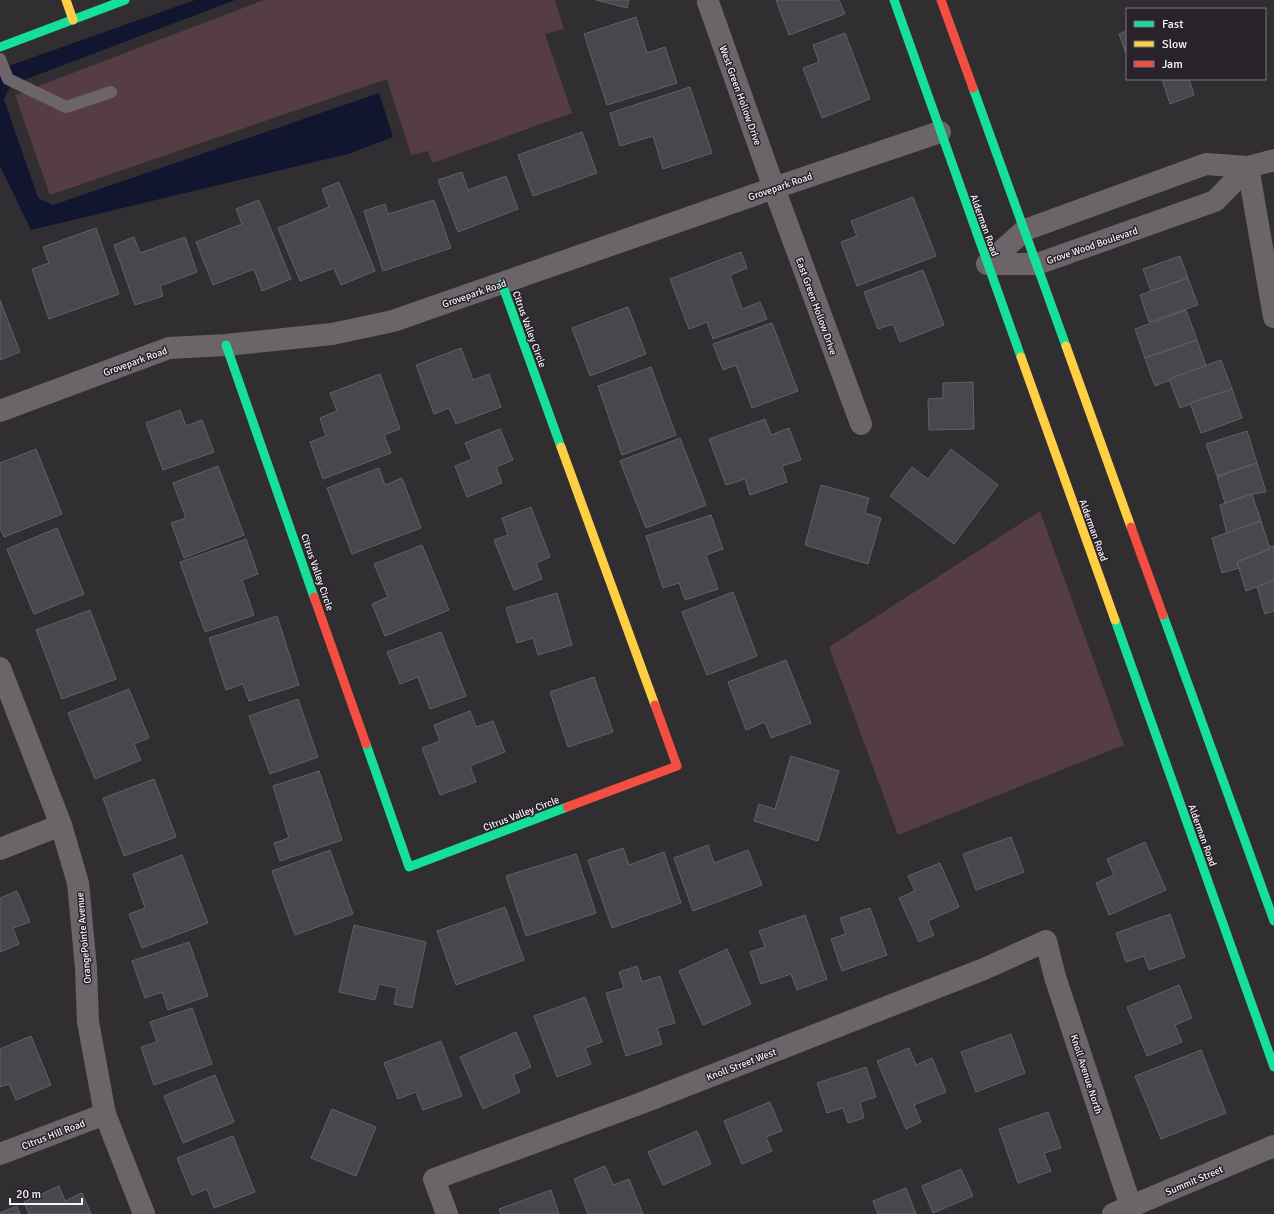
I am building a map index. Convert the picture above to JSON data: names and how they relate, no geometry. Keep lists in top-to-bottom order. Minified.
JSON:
{"streets":{"main road":["Alderman Road","Citrus Valley Circle"],"street":["West Green Hollow Drive","Grovepark Road","Grove Wood Boulevard","East Green Hollow Drive","OrangePointe Avenue","Knoll Street West","Knoll Avenue North","Citrus Hill Road","Summit Street"]},"crossings":[["West Green Hollow Drive","Grovepark Road"],["West Green Hollow Drive","East Green Hollow Drive"],["Grovepark Road","Alderman Road"],["Grovepark Road","East Green Hollow Drive"],["Grovepark Road","Citrus Valley Circle"],["Alderman Road","Grove Wood Boulevard"],["OrangePointe Avenue","Citrus Hill Road"],["Knoll Street West","Knoll Avenue North"],["Knoll Avenue North","Summit Street"]],"legend":["Fast","Slow","Jam"],"scale_bar":"20 m"}
